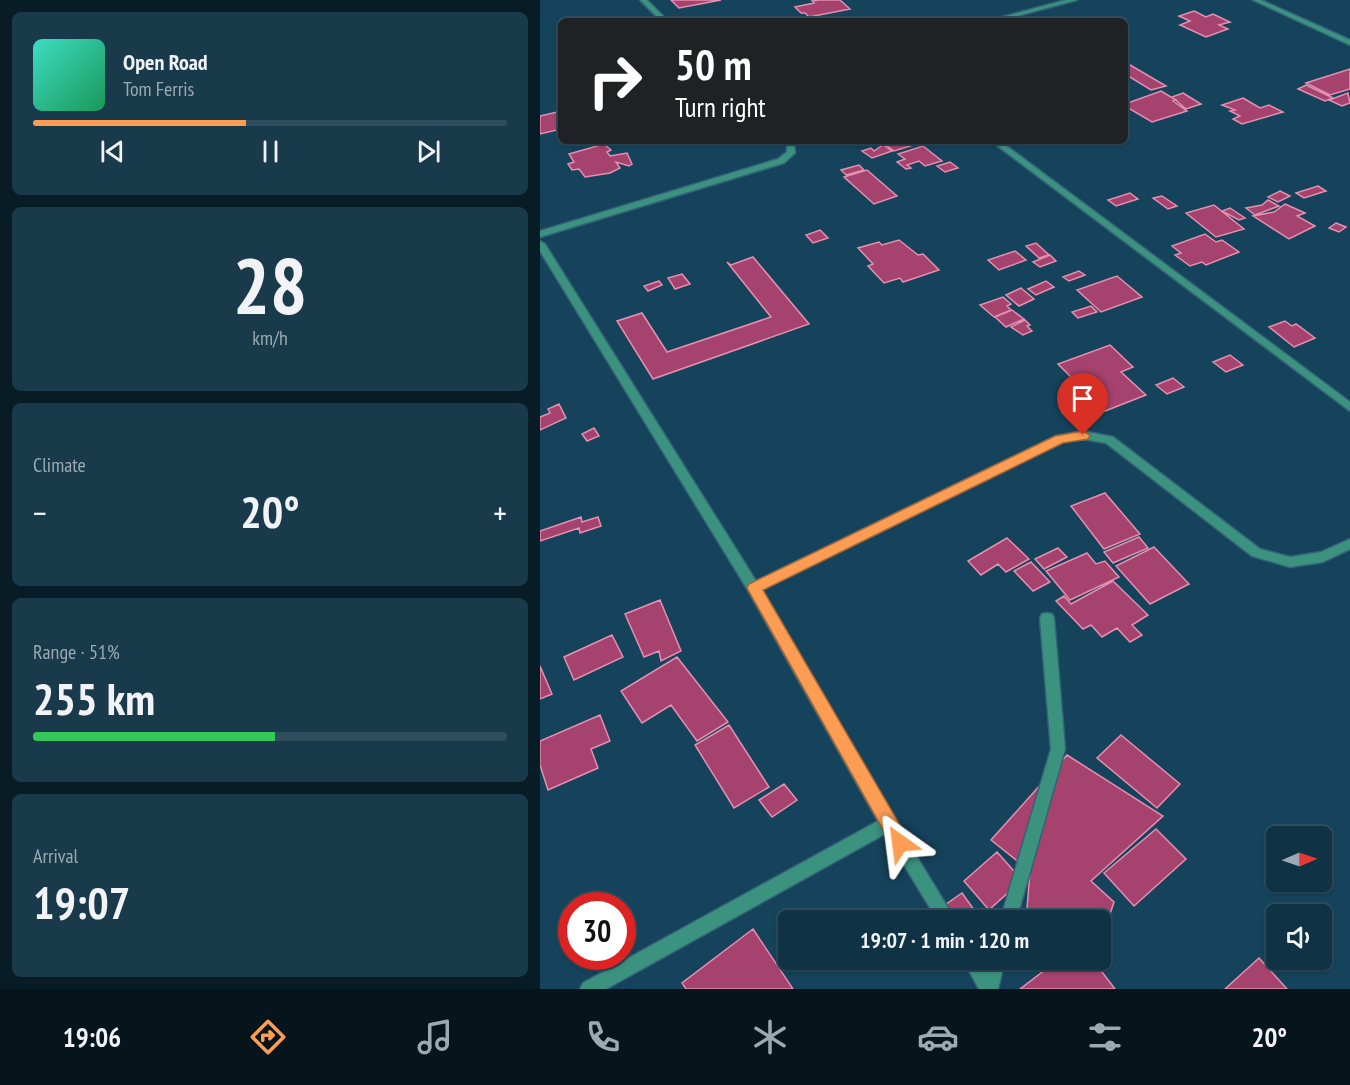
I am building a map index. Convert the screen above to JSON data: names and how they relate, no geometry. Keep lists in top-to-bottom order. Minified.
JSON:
{"north":"right","page":{"turn":["50 m","Turn right"],"song":["Open Road","Tom Ferris"],"tile":[["28","km/h"],"Climate",["Range · 51%","255 km"],["Arrival","19:07"]],"heat":["−","20°","+"],"limit":"30","trip":"19:07 · 1 min · 120 m","tabs":["19:06","20°"]}}
